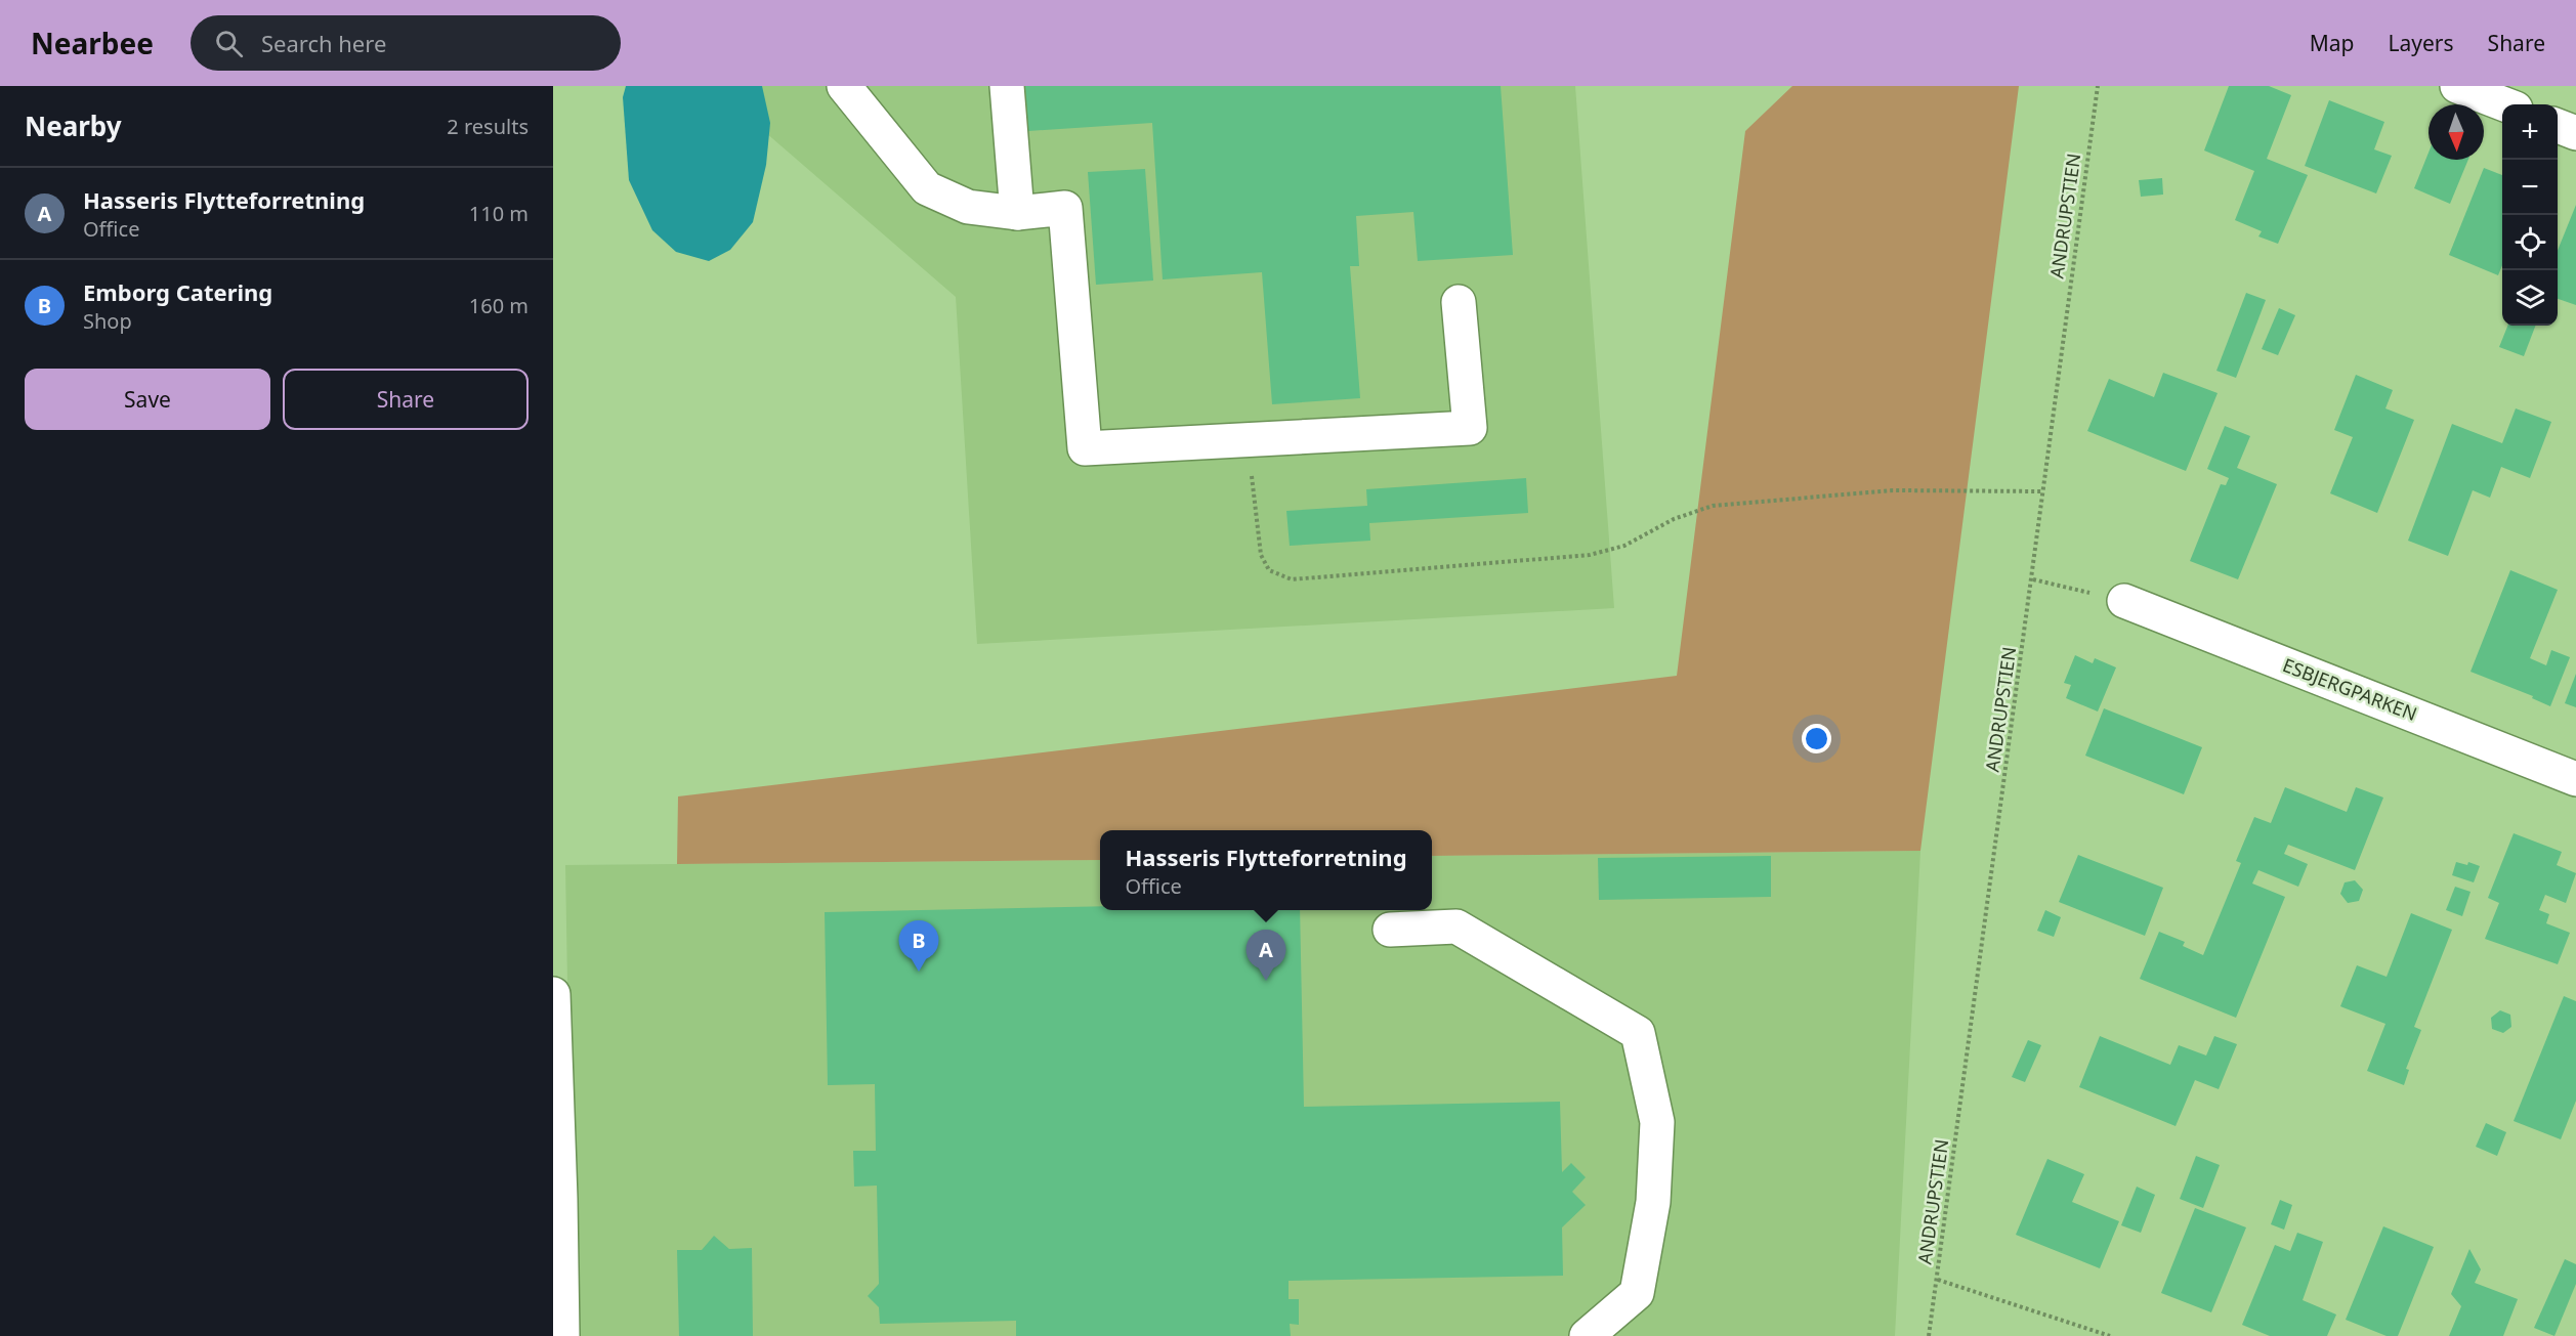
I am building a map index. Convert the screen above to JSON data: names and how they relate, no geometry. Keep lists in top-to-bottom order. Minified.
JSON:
{"streets":{"street":["ESBJERGPARKEN"],"path":["ANDRUPSTIEN"]},"north":"bottom","page":{"header":"Nearbee","search":"Search here","nav":["Map","Layers","Share"],"heading":["Nearby","2 results"],"map_buttons":["+","−"],"list":[{"mark":"A","name":"Hasseris Flytteforretning","note":"Office","value":"110 m"},{"mark":"B","name":"Emborg Catering","note":"Shop","value":"160 m"}],"buttons":["Save","Share"],"popup":["Hasseris Flytteforretning","Office"],"pins":["B","A"]}}
